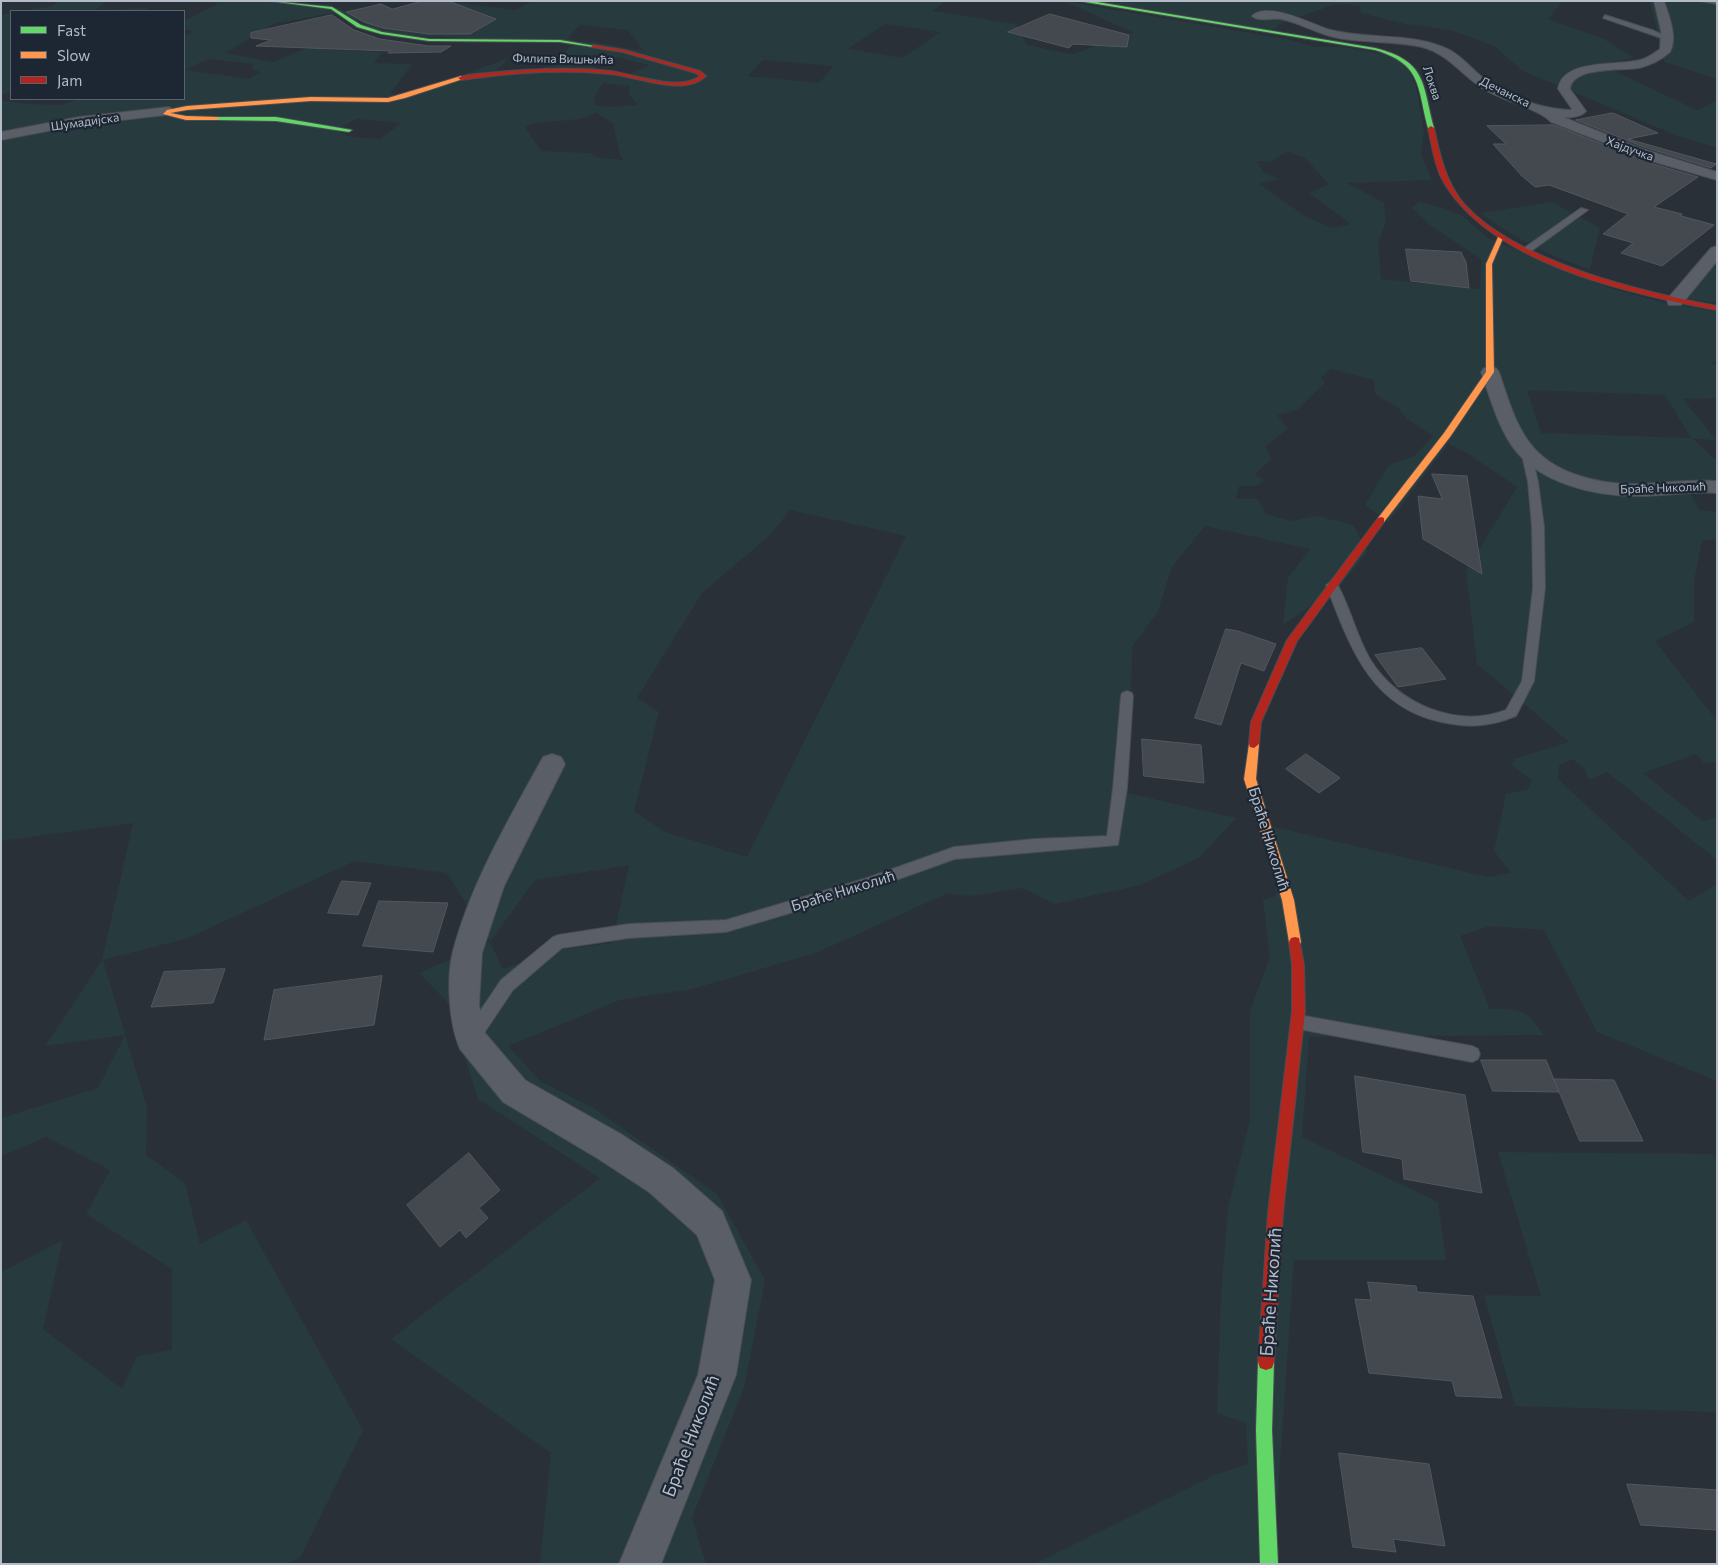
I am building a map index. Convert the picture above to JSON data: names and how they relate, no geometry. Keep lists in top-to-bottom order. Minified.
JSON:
{"streets":{"street":["Филипа Вишњића","Локва","Дечанска","Шумадијска","Хајдучка","Браће Николић"]},"crossings":[["Филипа Вишњића","Шумадијска"],["Локва","Дечанска"],["Локва","Браће Николић"],["Дечанска","Хајдучка"]],"legend":["Fast","Slow","Jam"]}
